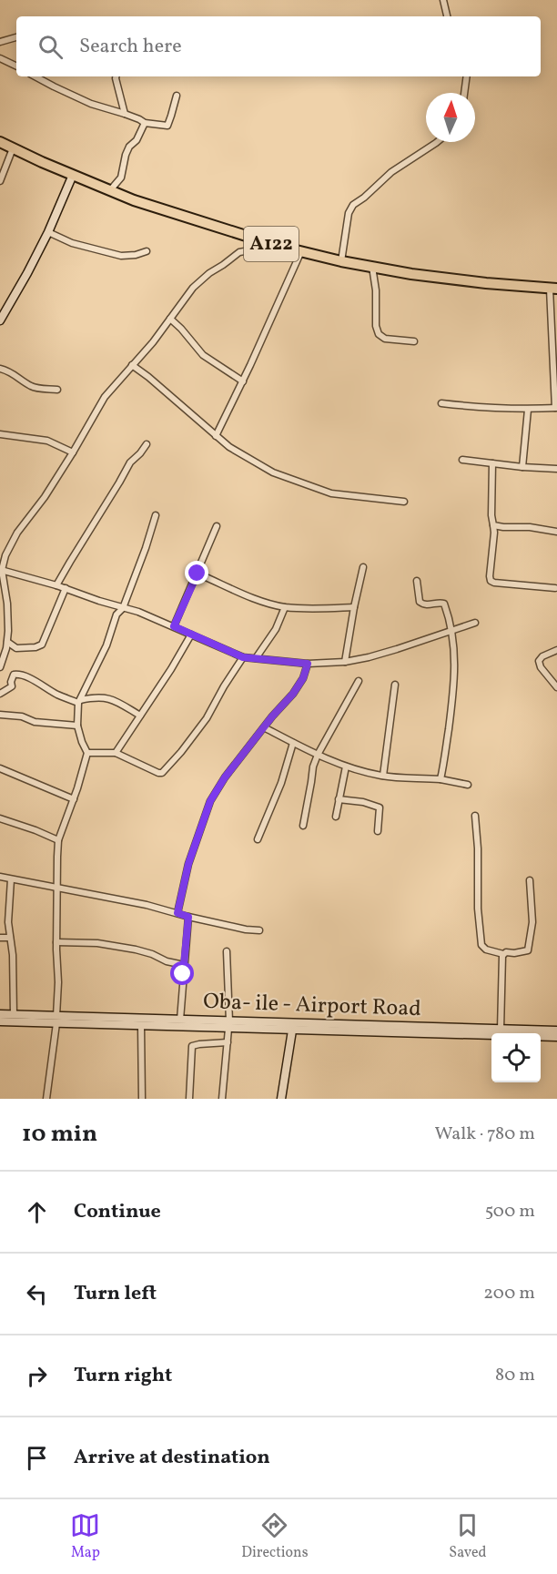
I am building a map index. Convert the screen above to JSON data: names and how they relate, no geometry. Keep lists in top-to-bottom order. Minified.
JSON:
{"streets":{"highway":["A122"],"main road":["Oba- ile - Airport Road"]},"north":"top","page":{"search":"Search here","heading":["10 min","Walk · 780 m"],"list":[["Continue","500 m"],["Turn left","200 m"],["Turn right","80 m"],"Arrive at destination"],"nav":["Map","Directions","Saved"]}}
